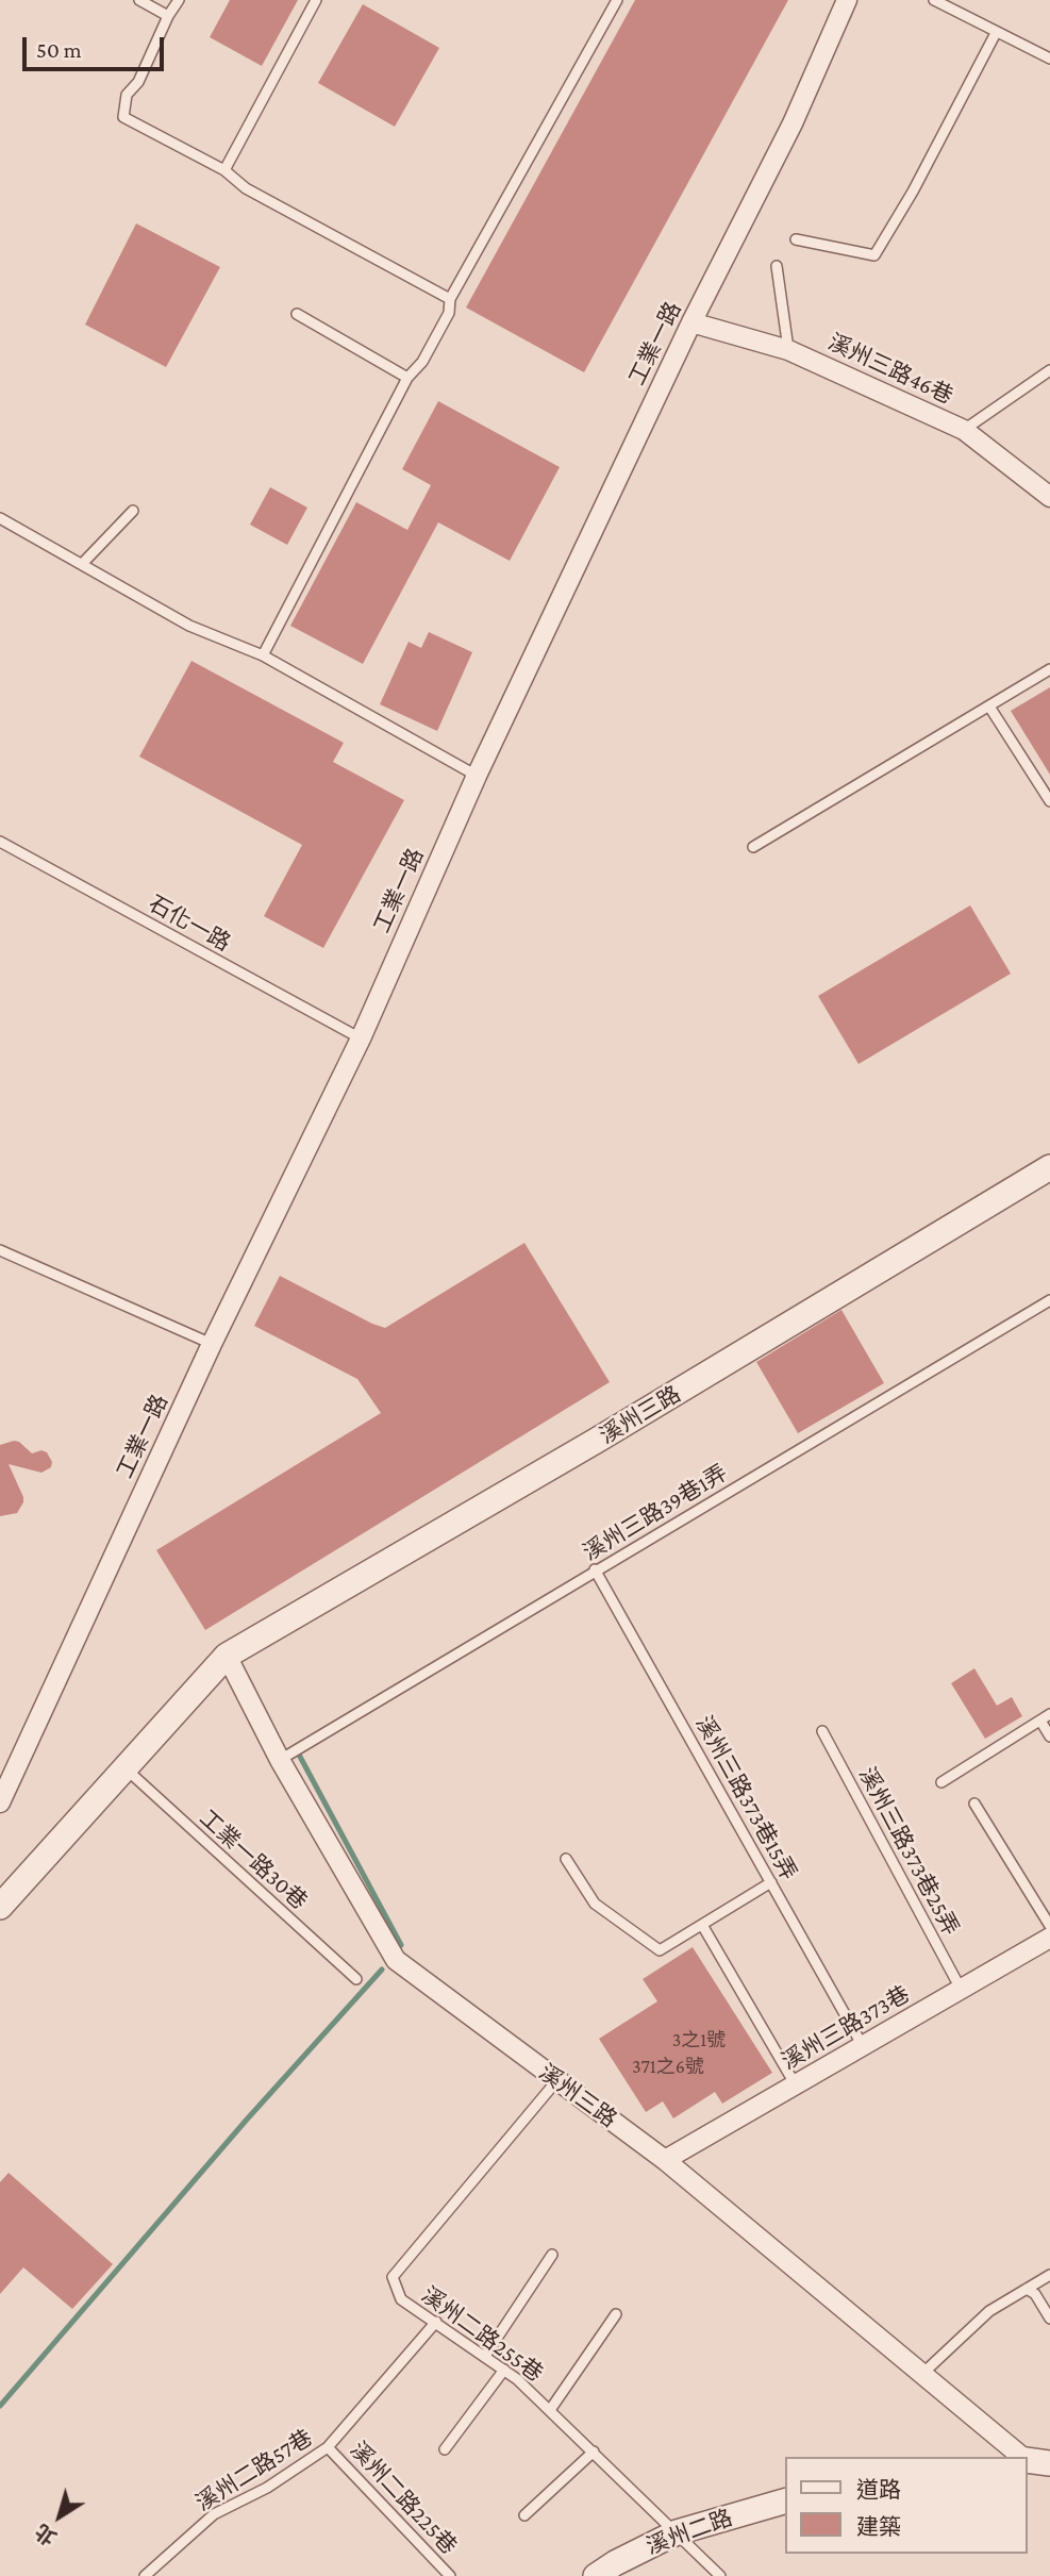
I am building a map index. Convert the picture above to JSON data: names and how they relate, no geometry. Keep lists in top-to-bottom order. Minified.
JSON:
{"streets":{"street":["工業一路","溪州三路46巷","溪州三路","溪州三路373巷","溪州二路"],"lane":["石化一路","溪州三路39巷1弄","溪州三路373巷15弄","溪州三路373巷25弄","工業一路30巷","溪州二路255巷","溪州二路57巷","溪州二路225巷"]},"crossings":[["工業一路","溪州三路46巷"],["工業一路","石化一路"],["溪州三路","溪州三路39巷1弄"],["溪州三路","工業一路30巷"],["溪州三路","溪州三路373巷"],["溪州三路","溪州二路255巷"],["溪州三路39巷1弄","溪州三路373巷15弄"],["溪州三路373巷15弄","溪州三路373巷"],["溪州三路373巷25弄","溪州三路373巷"],["溪州二路255巷","溪州二路57巷"],["溪州二路255巷","溪州二路"],["溪州二路57巷","溪州二路225巷"]],"house_numbers":["3之1號","371之6號"],"legend":["道路","建築"],"scale_bar":"50 m","north":"bottom left"}
